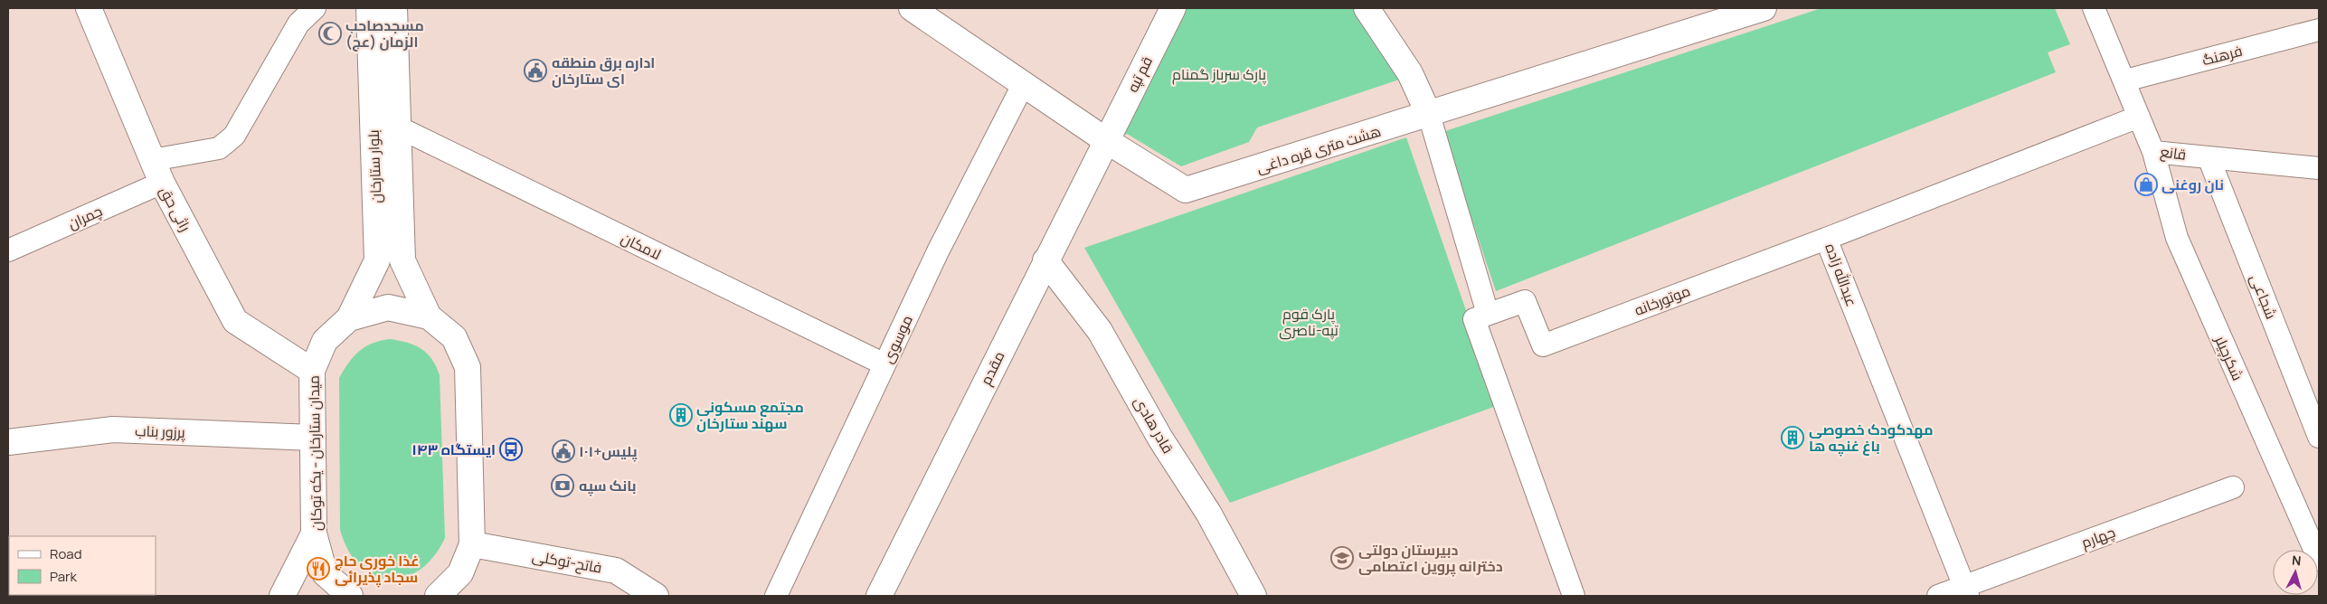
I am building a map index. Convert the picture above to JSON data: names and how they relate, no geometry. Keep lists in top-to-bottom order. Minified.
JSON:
{"streets":{"main road":["قم تپه","هشت متری قره داغی","بلوار ستارخان","راثی حق","مقدم","قادر هادی","پرزور بناب","میدان ستارخان - یکه توکان","فاتح-توکلی"],"street":["فرهنگ","قانع","چمران","لامکان","عبدالله زاده","شجاعی","موتورخانه","موسوی","شکرچیلر","چهارم"]},"crossings":[["فرهنگ","قانع"],["قم تپه","هشت متری قره داغی"],["قم تپه","مقدم"],["هشت متری قره داغی","موسوی"],["هشت متری قره داغی","مقدم"],["قانع","عبدالله زاده"],["قانع","شجاعی"],["قانع","شکرچیلر"],["بلوار ستارخان","لامکان"],["بلوار ستارخان","میدان ستارخان - یکه توکان"],["راثی حق","چمران"],["راثی حق","میدان ستارخان - یکه توکان"],["لامکان","موسوی"],["عبدالله زاده","موتورخانه"],["عبدالله زاده","چهارم"],["مقدم","قادر هادی"],["پرزور بناب","میدان ستارخان - یکه توکان"],["میدان ستارخان - یکه توکان","فاتح-توکلی"]],"parks":["پارک سرباز گمنام","پارک قوم تپه-ناصری"],"places":{"mosque":["مسجدصاحب الزمان (عج)"],"public building":["اداره برق منطقه ای ستارخان","پلیس+۱۰۱"],"shop":["نان روغنی"],"building":["مجتمع مسکونی سهند ستارخان","مهدکودک خصوصی باغ غنچه ها"],"bus stop":["ایستگاه ۱۴۳"],"bank":["بانک سپه"],"school or university":["دبیرستان دولتی دخترانه پروین اعتصامی"],"restaurant":["غذا خوری حاج سجاد پذیرائی"]},"legend":["Road","Park"],"north":"top"}
